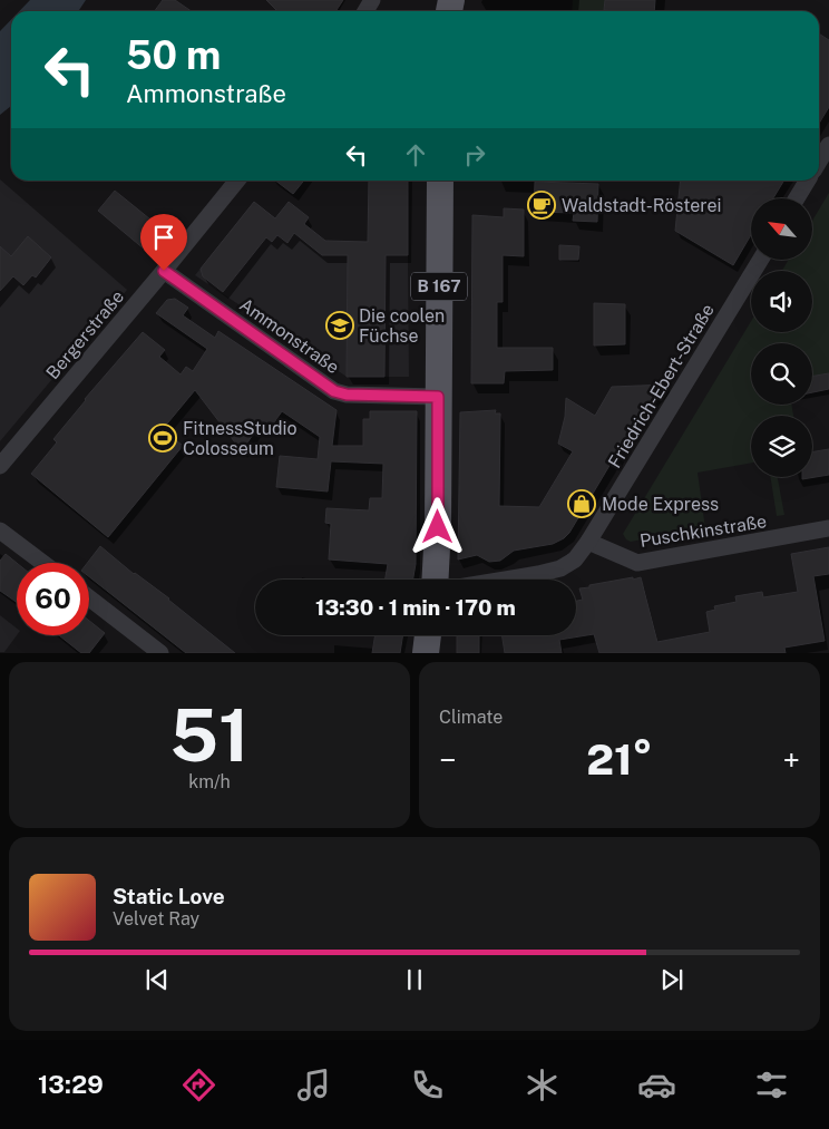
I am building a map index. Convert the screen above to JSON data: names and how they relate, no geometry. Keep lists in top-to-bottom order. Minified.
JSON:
{"streets":{"main road":["B 167"],"street":["Bergerstraße","Ammonstraße","Friedrich-Ebert-Straße","Puschkinstraße"]},"crossings":[["B 167","Ammonstraße"],["Bergerstraße","Ammonstraße"],["Friedrich-Ebert-Straße","Puschkinstraße"]],"places":{"cafe":["Waldstadt-Rösterei"],"school or university":["Die coolen Füchse"],"sports":["FitnessStudio Colosseum"],"shop":["Mode Express"]},"north":"top left","page":{"turn":["50 m","Ammonstraße"],"limit":"60","trip":"13:30 · 1 min · 170 m","tile":[["51","km/h"],"Climate"],"heat":["−","21°","+"],"song":["Static Love","Velvet Ray"],"tabs":"13:29"}}
